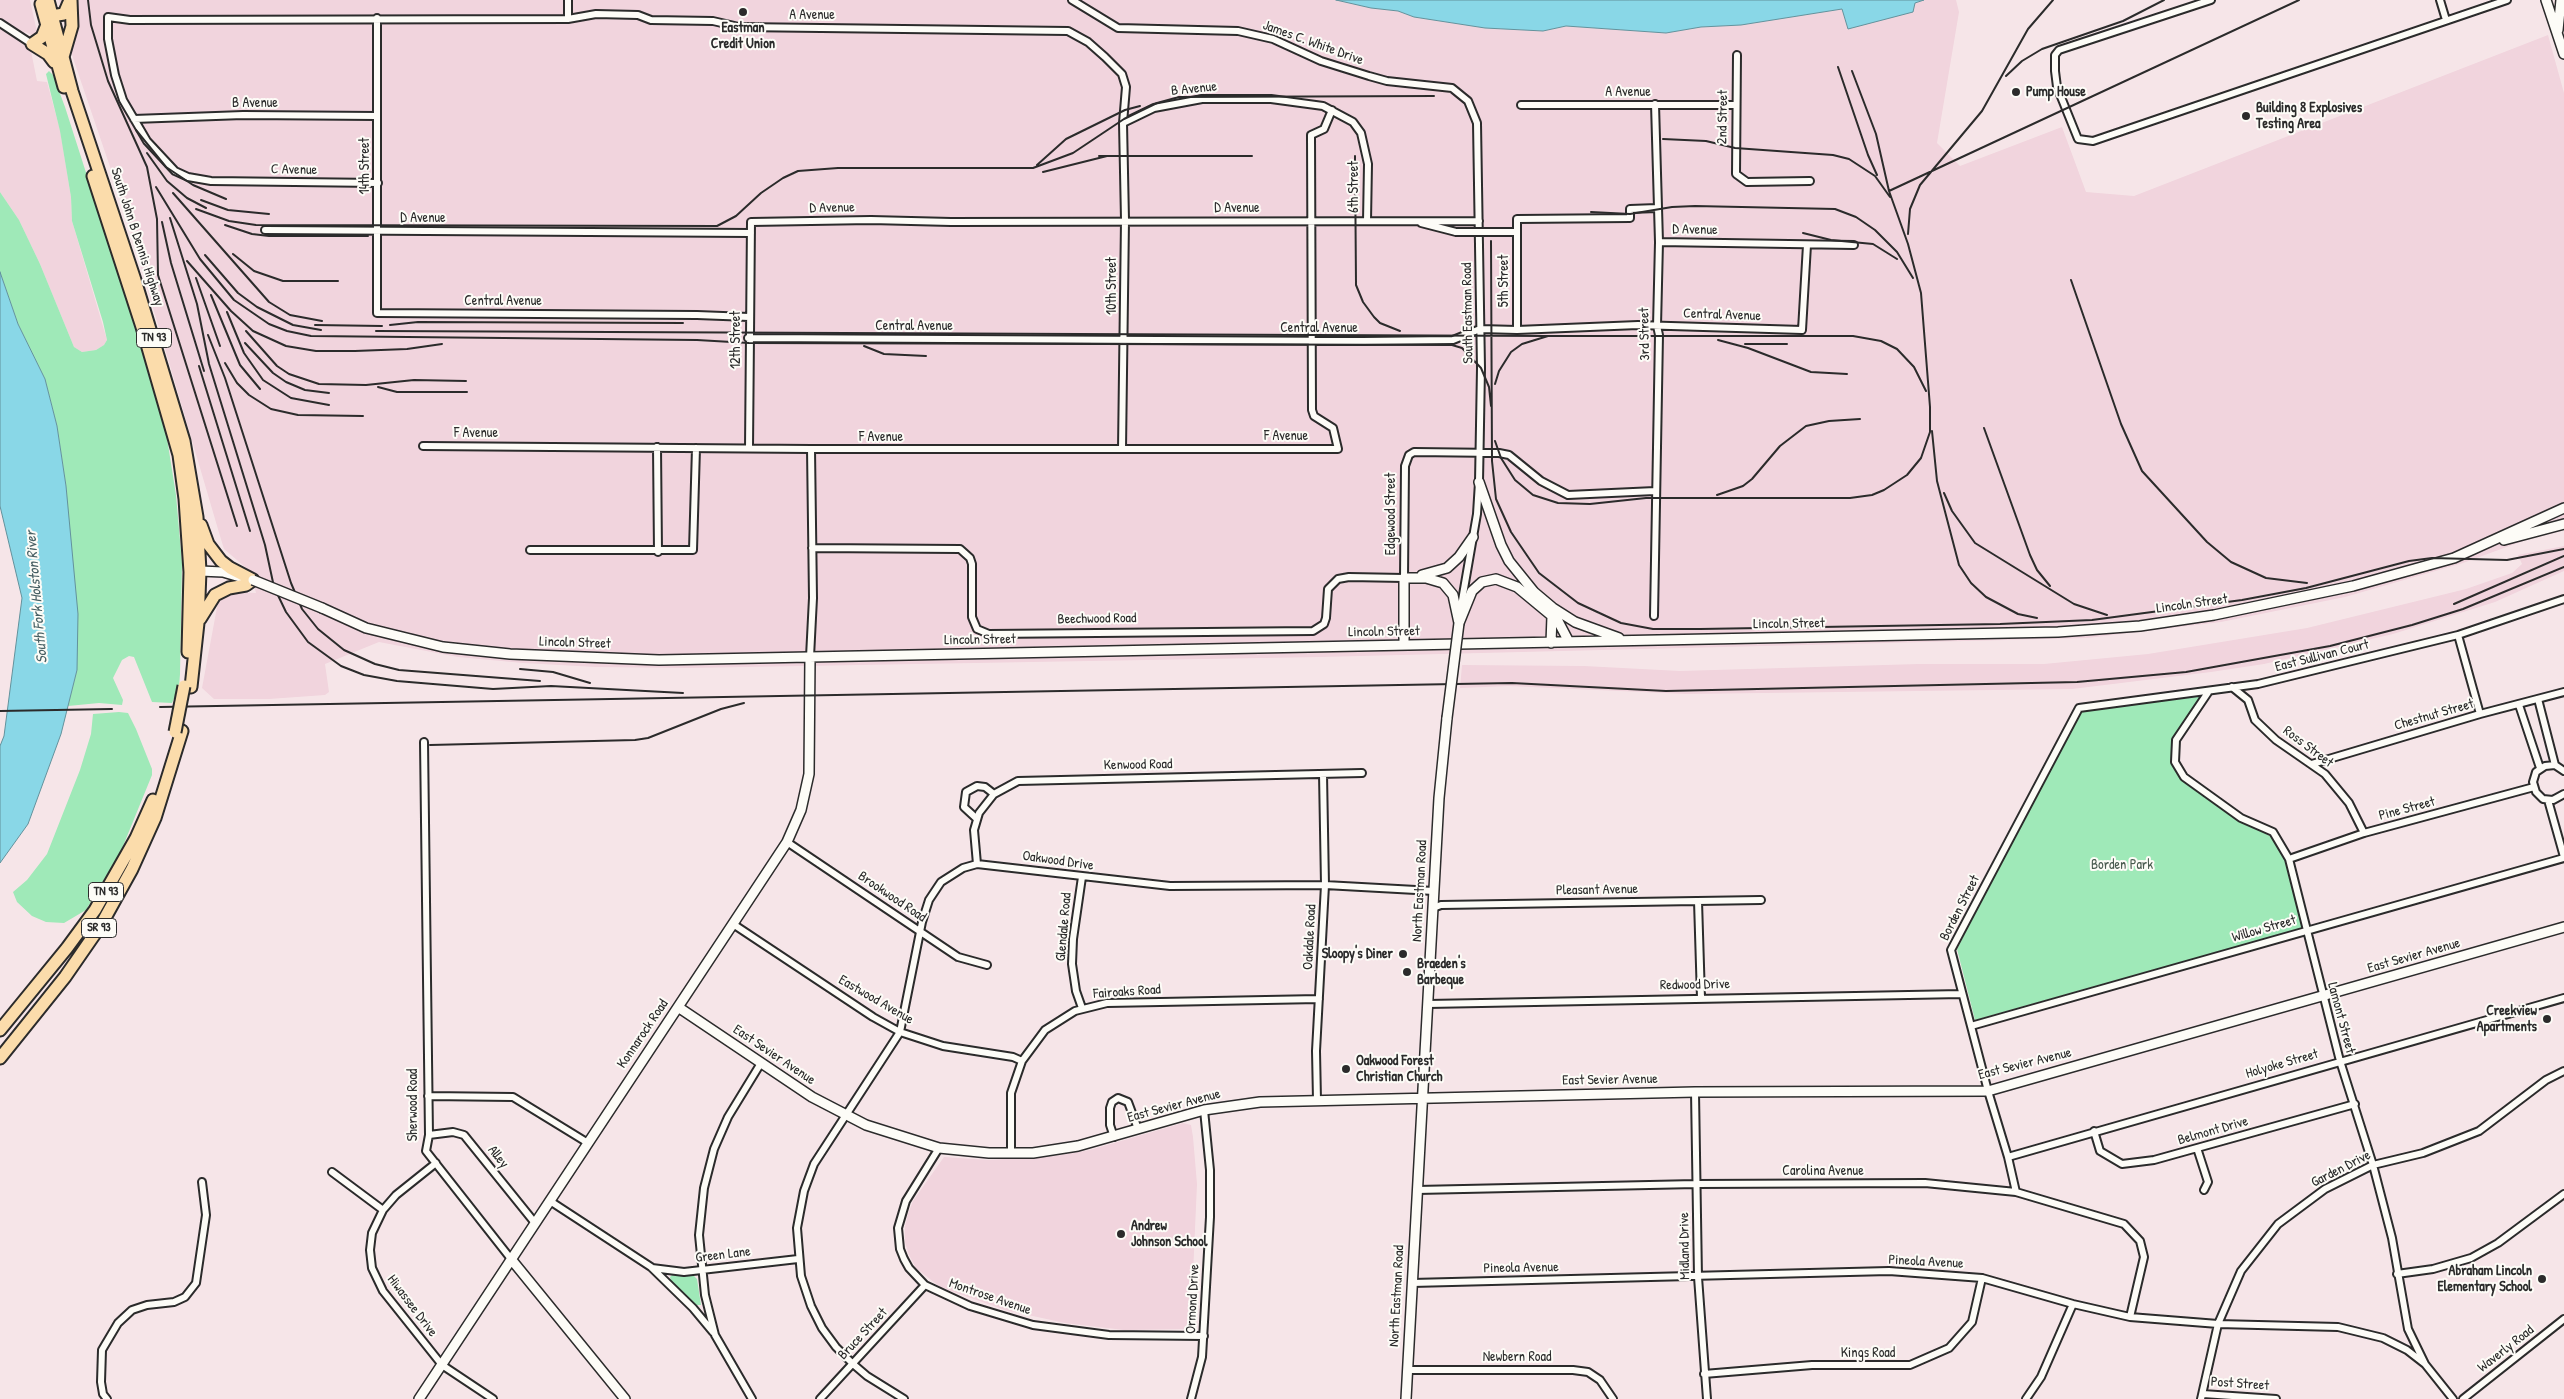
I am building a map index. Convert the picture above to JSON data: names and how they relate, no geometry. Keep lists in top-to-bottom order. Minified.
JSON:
{"streets":{"highway":["South John B Dennis Highway","TN 93","SR 93"],"main road":["Edgewood Street","Lincoln Street","North Eastman Road","East Sevier Avenue","Konnarock Road","Sherwood Road"],"street":["A Avenue","James C. White Drive","B Avenue","2nd Street","14th Street","C Avenue","6th Street","D Avenue","5th Street","10th Street","Central Avenue","South Eastman Road","3rd Street","12th Street","F Avenue","Beechwood Road","East Sullivan Court","Chestnut Street","Ross Street","Kenwood Road","Pine Street","Oakwood Drive","Pleasant Avenue","Brookwood Road","Borden Street","Glendale Road","Willow Street","Oakdale Road","Redwood Drive","Fairoaks Road","Eastwood Avenue","Lamont Street","Holyoke Street","Belmont Drive","Alley","Garden Drive","Carolina Avenue","Midland Drive","Green Lane","Pineola Avenue","Montrose Avenue","Ormond Drive","Hiwassee Drive","Bruce Street","Waverly Road","Kings Road","Newbern Road","Post Street"]},"crossings":[["A Avenue","B Avenue"],["A Avenue","2nd Street"],["A Avenue","14th Street"],["A Avenue","C Avenue"],["A Avenue","10th Street"],["James C. White Drive","South Eastman Road"],["B Avenue","14th Street"],["B Avenue","C Avenue"],["B Avenue","6th Street"],["B Avenue","10th Street"],["14th Street","C Avenue"],["14th Street","D Avenue"],["14th Street","Central Avenue"],["6th Street","D Avenue"],["D Avenue","5th Street"],["D Avenue","10th Street"],["D Avenue","Central Avenue"],["D Avenue","South Eastman Road"],["D Avenue","3rd Street"],["D Avenue","12th Street"],["South John B Dennis Highway","TN 93"],["South John B Dennis Highway","Lincoln Street"],["South John B Dennis Highway","SR 93"],["5th Street","Central Avenue"],["10th Street","Central Avenue"],["10th Street","F Avenue"],["Central Avenue","South Eastman Road"],["Central Avenue","3rd Street"],["Central Avenue","12th Street"],["Central Avenue","F Avenue"],["South Eastman Road","Edgewood Street"],["South Eastman Road","North Eastman Road"],["12th Street","F Avenue"],["Edgewood Street","Lincoln Street"],["Edgewood Street","Beechwood Road"],["Lincoln Street","Konnarock Road"],["East Sullivan Court","Ross Street"],["East Sullivan Court","Borden Street"],["East Sullivan Court","Lamont Street"],["Chestnut Street","Ross Street"],["Ross Street","Pine Street"],["Kenwood Road","Oakwood Drive"],["Kenwood Road","Oakdale Road"],["Pine Street","Lamont Street"],["Oakwood Drive","North Eastman Road"],["Oakwood Drive","Brookwood Road"],["Oakwood Drive","Glendale Road"],["Oakwood Drive","Oakdale Road"],["Oakwood Drive","East Sevier Avenue"],["Oakwood Drive","Eastwood Avenue"],["Oakwood Drive","Green Lane"],["Oakwood Drive","Bruce Street"],["Pleasant Avenue","North Eastman Road"],["North Eastman Road","East Sevier Avenue"],["North Eastman Road","Redwood Drive"],["North Eastman Road","Carolina Avenue"],["North Eastman Road","Pineola Avenue"],["North Eastman Road","Newbern Road"],["Brookwood Road","Konnarock Road"],["Borden Street","Willow Street"],["Borden Street","East Sevier Avenue"],["Borden Street","Redwood Drive"],["Borden Street","Holyoke Street"],["Borden Street","Carolina Avenue"],["Glendale Road","Fairoaks Road"],["Willow Street","Lamont Street"],["Oakdale Road","East Sevier Avenue"],["Oakdale Road","Fairoaks Road"],["East Sevier Avenue","Fairoaks Road"],["East Sevier Avenue","Lamont Street"],["East Sevier Avenue","Konnarock Road"],["East Sevier Avenue","Midland Drive"],["East Sevier Avenue","Montrose Avenue"],["East Sevier Avenue","Ormond Drive"],["Fairoaks Road","Eastwood Avenue"],["Eastwood Avenue","Konnarock Road"],["Lamont Street","Holyoke Street"],["Lamont Street","Belmont Drive"],["Lamont Street","Garden Drive"],["Lamont Street","Pineola Avenue"],["Konnarock Road","Sherwood Road"],["Konnarock Road","Alley"],["Konnarock Road","Green Lane"],["Konnarock Road","Hiwassee Drive"],["Holyoke Street","Belmont Drive"],["Sherwood Road","Alley"],["Sherwood Road","Hiwassee Drive"],["Garden Drive","Pineola Avenue"],["Garden Drive","Post Street"],["Carolina Avenue","Midland Drive"],["Carolina Avenue","Pineola Avenue"],["Midland Drive","Pineola Avenue"],["Midland Drive","Kings Road"],["Pineola Avenue","Kings Road"],["Montrose Avenue","Ormond Drive"],["Montrose Avenue","Bruce Street"]],"water":["South Fork Holston River"],"parks":["Borden Park"],"places":["Eastman Credit Union","Pump House","Building 8 Explosives Testing Area","Sloopy's Diner","Braeden's Barbeque","Creekview Apartments","Oakwood Forest Christian Church","Andrew Johnson School","Abraham Lincoln Elementary School"]}
